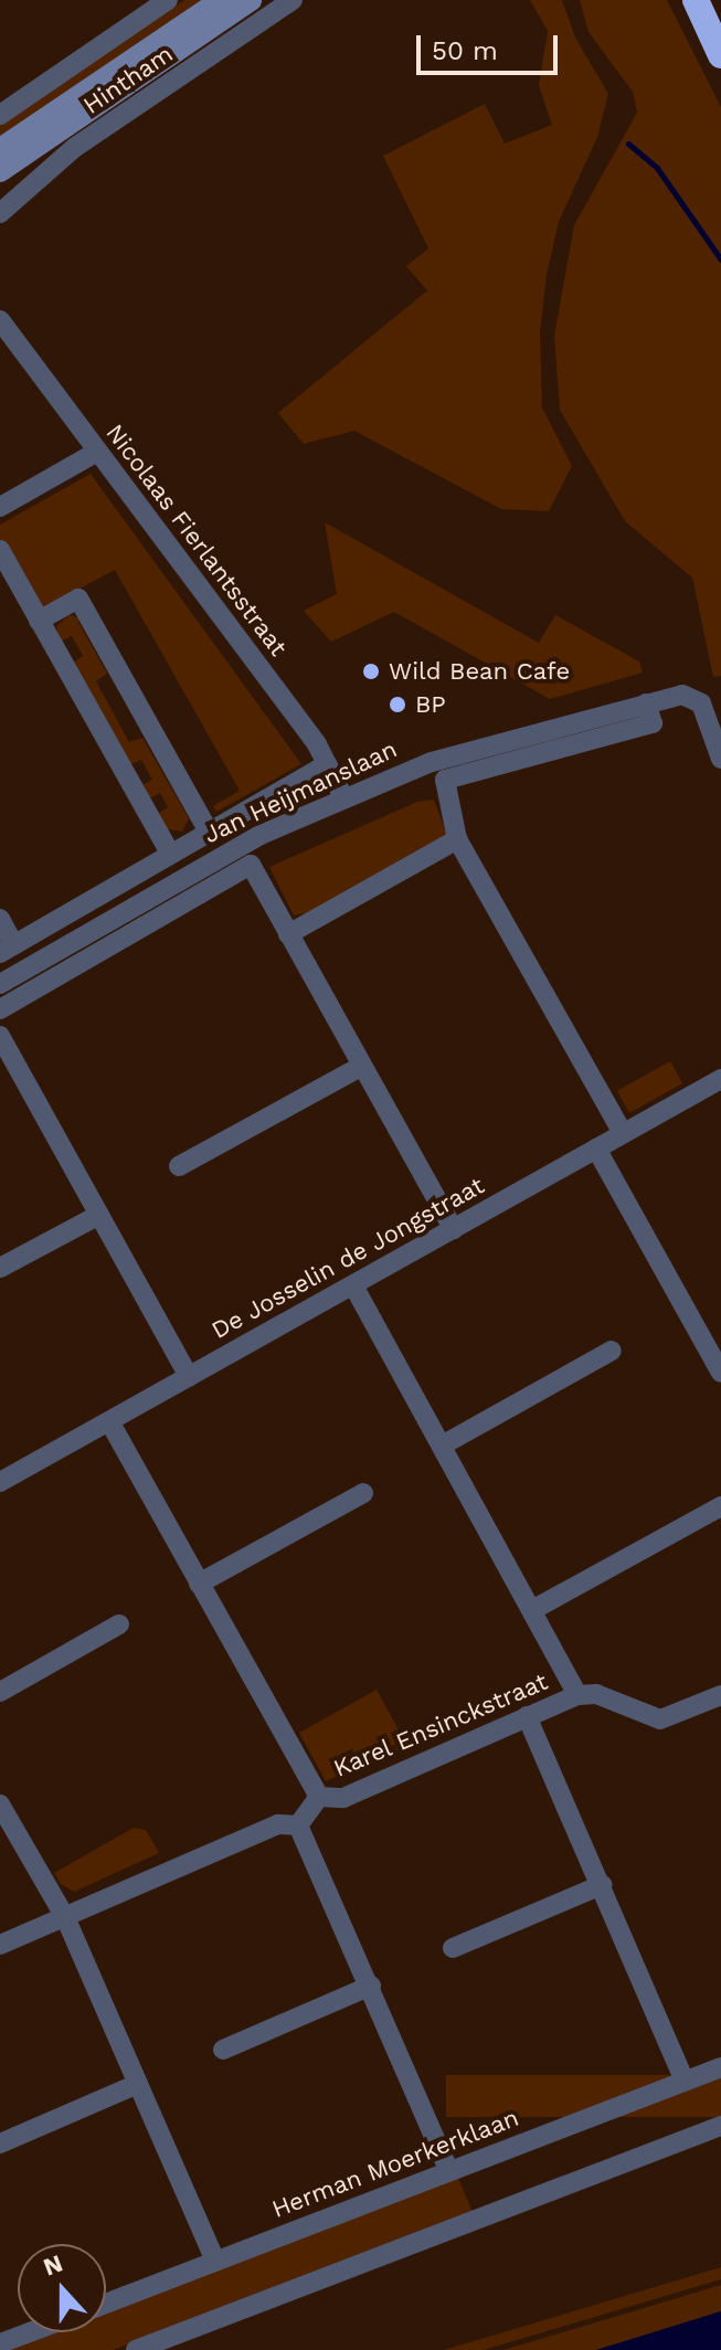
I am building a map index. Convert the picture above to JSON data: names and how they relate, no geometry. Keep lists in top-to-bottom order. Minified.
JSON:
{"streets":{"street":["Hintham","Nicolaas Fierlantsstraat","Jan Heijmanslaan","De Josselin de Jongstraat","Karel Ensinckstraat","Herman Moerkerklaan"]},"crossings":[["Nicolaas Fierlantsstraat","Jan Heijmanslaan"]],"places":["Wild Bean Cafe","BP"],"scale_bar":"50 m","north":"top"}
